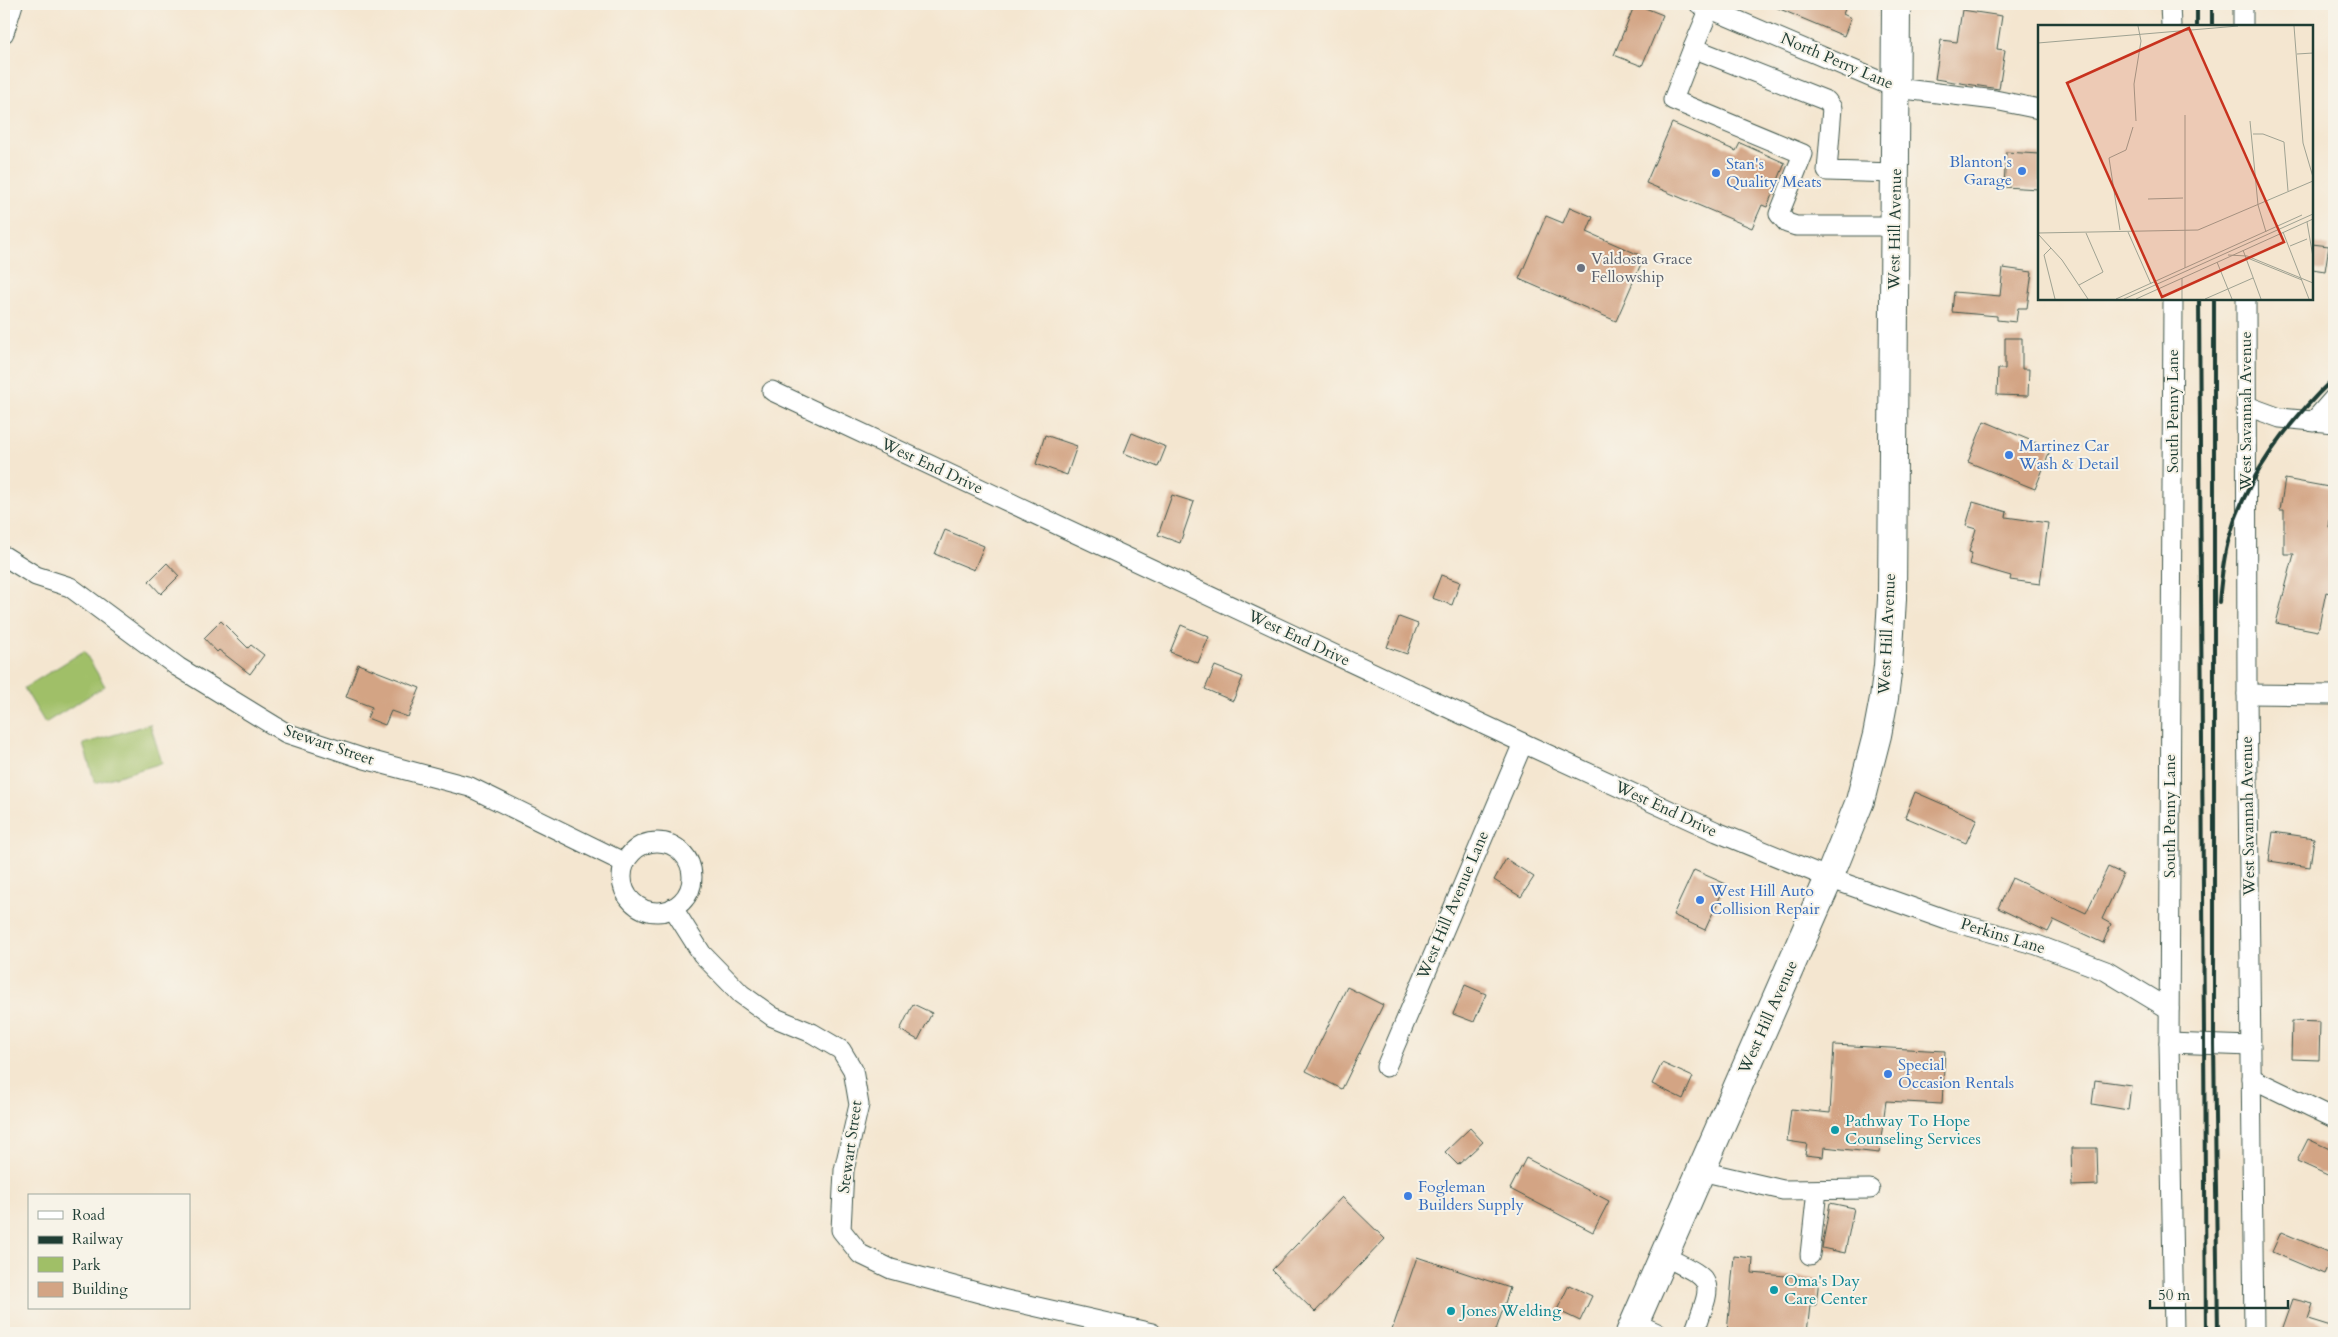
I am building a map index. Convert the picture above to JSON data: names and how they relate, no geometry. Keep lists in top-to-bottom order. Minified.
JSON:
{"streets":{"highway":["West Hill Avenue"],"street":["North Perry Lane","South Penny Lane","West Savannah Avenue","West End Drive","Stewart Street","West Hill Avenue Lane","Perkins Lane"]},"crossings":[["North Perry Lane","West Hill Avenue"],["West Hill Avenue","West End Drive"],["West Hill Avenue","Perkins Lane"],["South Penny Lane","Perkins Lane"],["West End Drive","West Hill Avenue Lane"],["West End Drive","Perkins Lane"]],"places":["Blanton's Garage","Stan's Quality Meats","Valdosta Grace Fellowship","Martinez Car Wash & Detail","West Hill Auto Collision Repair","Special Occasion Rentals","Pathway To Hope Counseling Services","Fogleman Builders Supply","Oma's Day Care Center","Jones Welding"],"legend":["Road","Railway","Park","Building"],"scale_bar":"50 m"}
